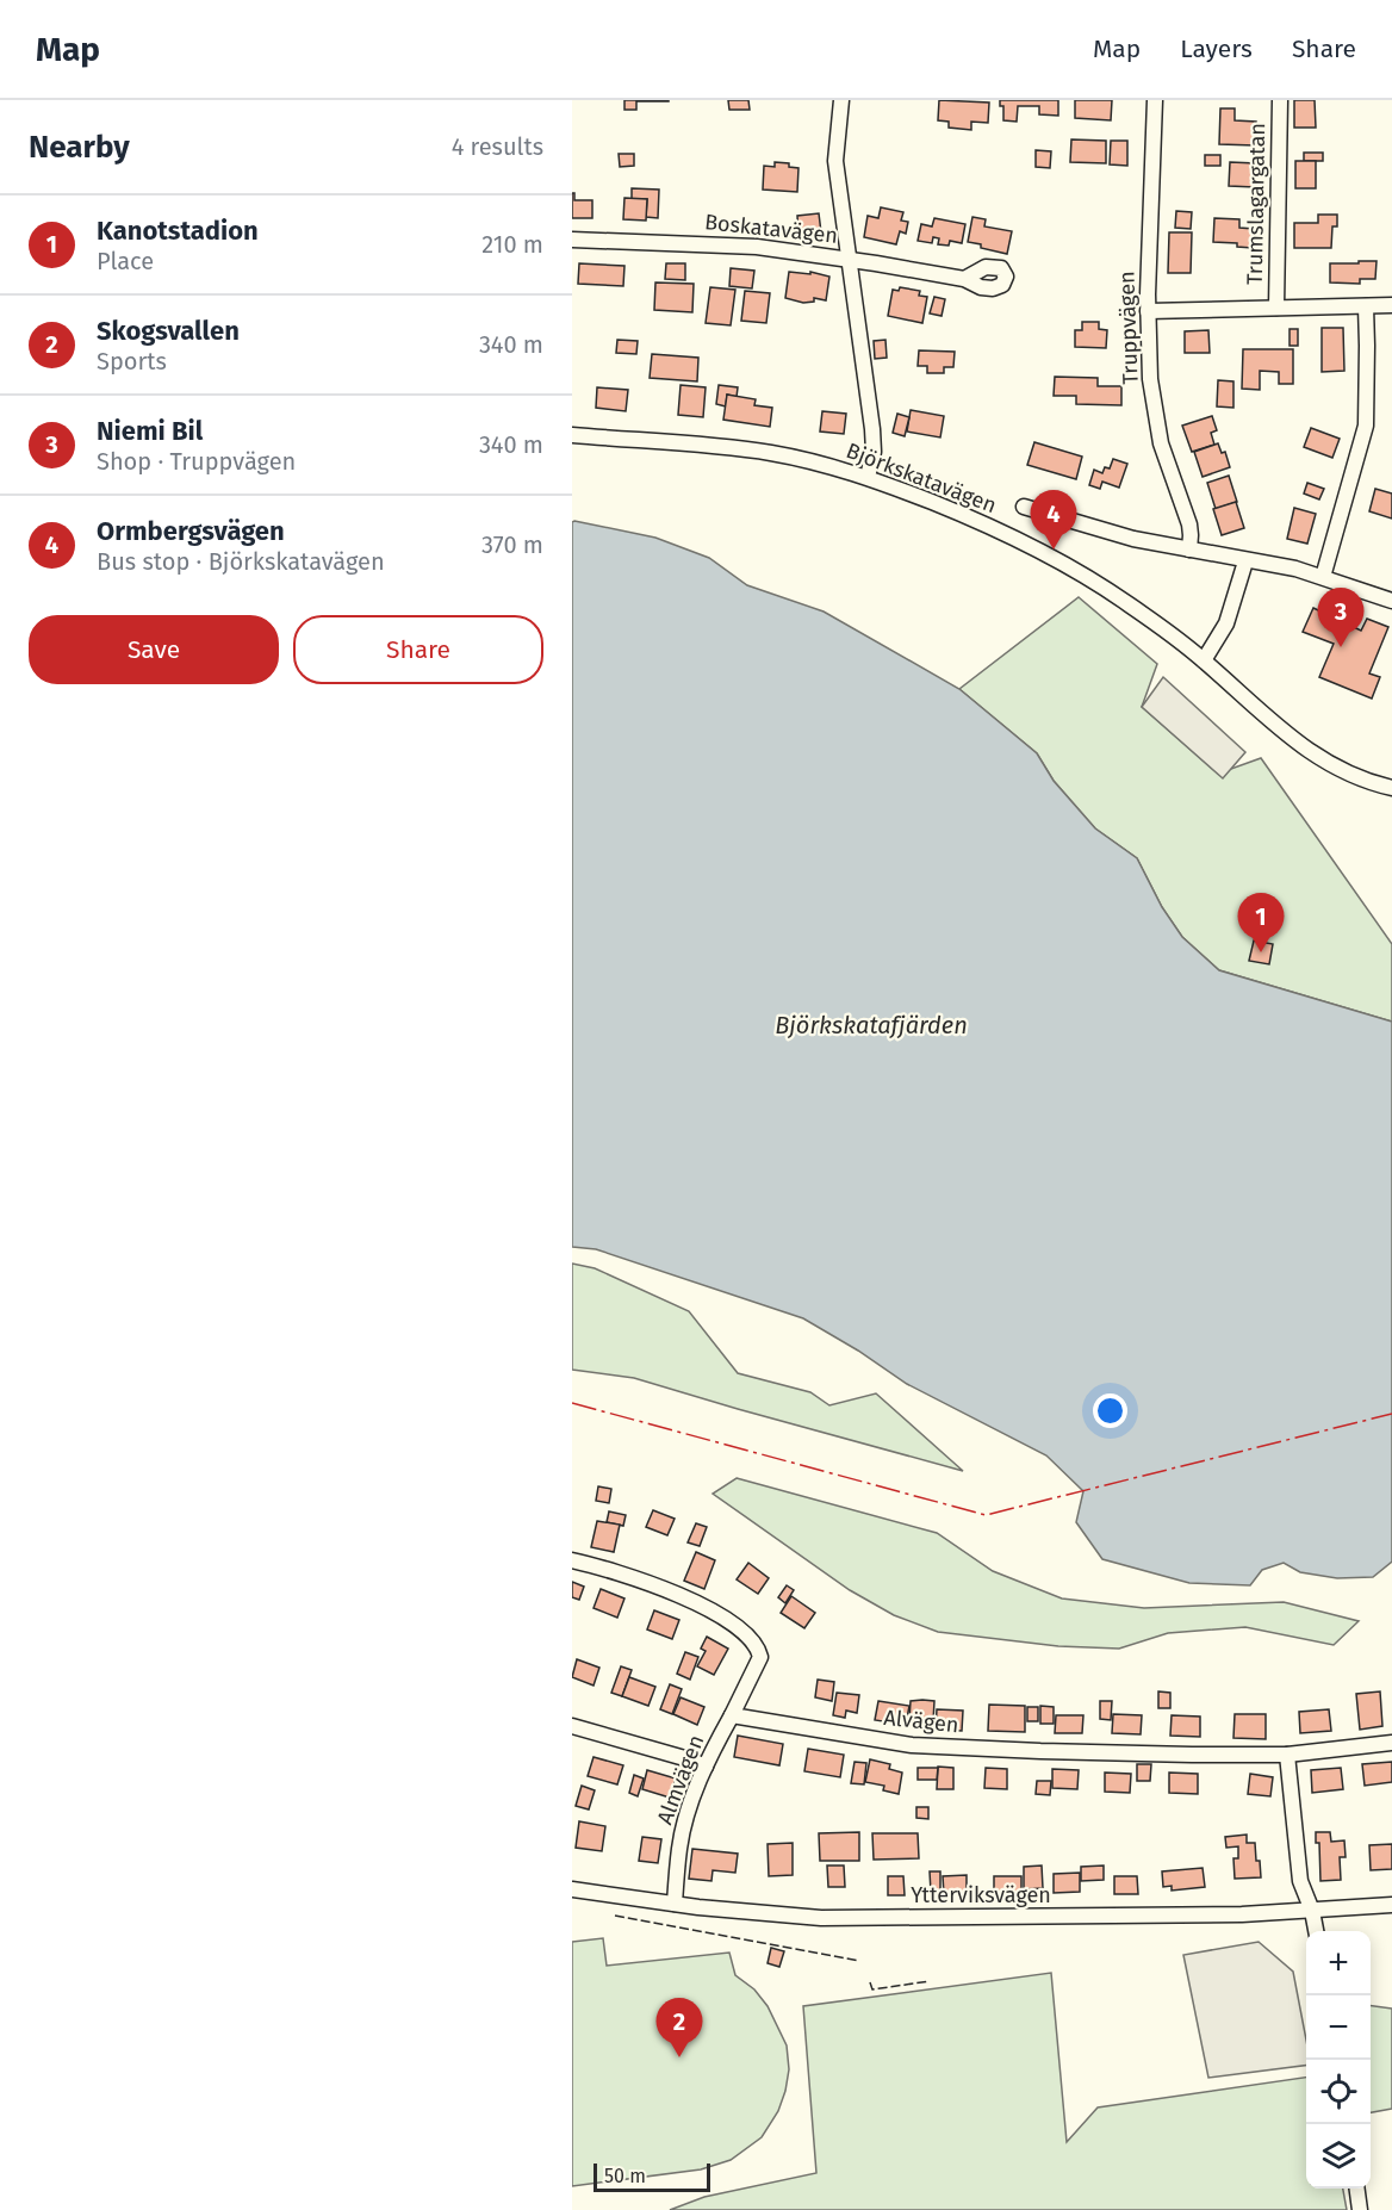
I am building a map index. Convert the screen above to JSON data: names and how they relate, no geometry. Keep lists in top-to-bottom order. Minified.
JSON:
{"streets":{"street":["Trumslagargatan","Boskatavägen","Truppvägen","Björkskatavägen","Alvägen","Almvägen","Ytterviksvägen"]},"crossings":[["Trumslagargatan","Truppvägen"],["Alvägen","Almvägen"],["Almvägen","Ytterviksvägen"]],"water":["Björkskatafjärden"],"scale_bar":"50 m","page":{"header":"Map","nav":["Map","Layers","Share"],"heading":["Nearby","4 results"],"list":[{"mark":"1","name":"Kanotstadion","note":"Place","value":"210 m"},{"mark":"2","name":"Skogsvallen","note":"Sports","value":"340 m"},{"mark":"3","name":"Niemi Bil","note":"Shop · Truppvägen","value":"340 m"},{"mark":"4","name":"Ormbergsvägen","note":"Bus stop · Björkskatavägen","value":"370 m"}],"pins":["4","3","1","2"],"buttons":["Save","Share"],"map_buttons":["+","−"],"scale":"50 m"}}
